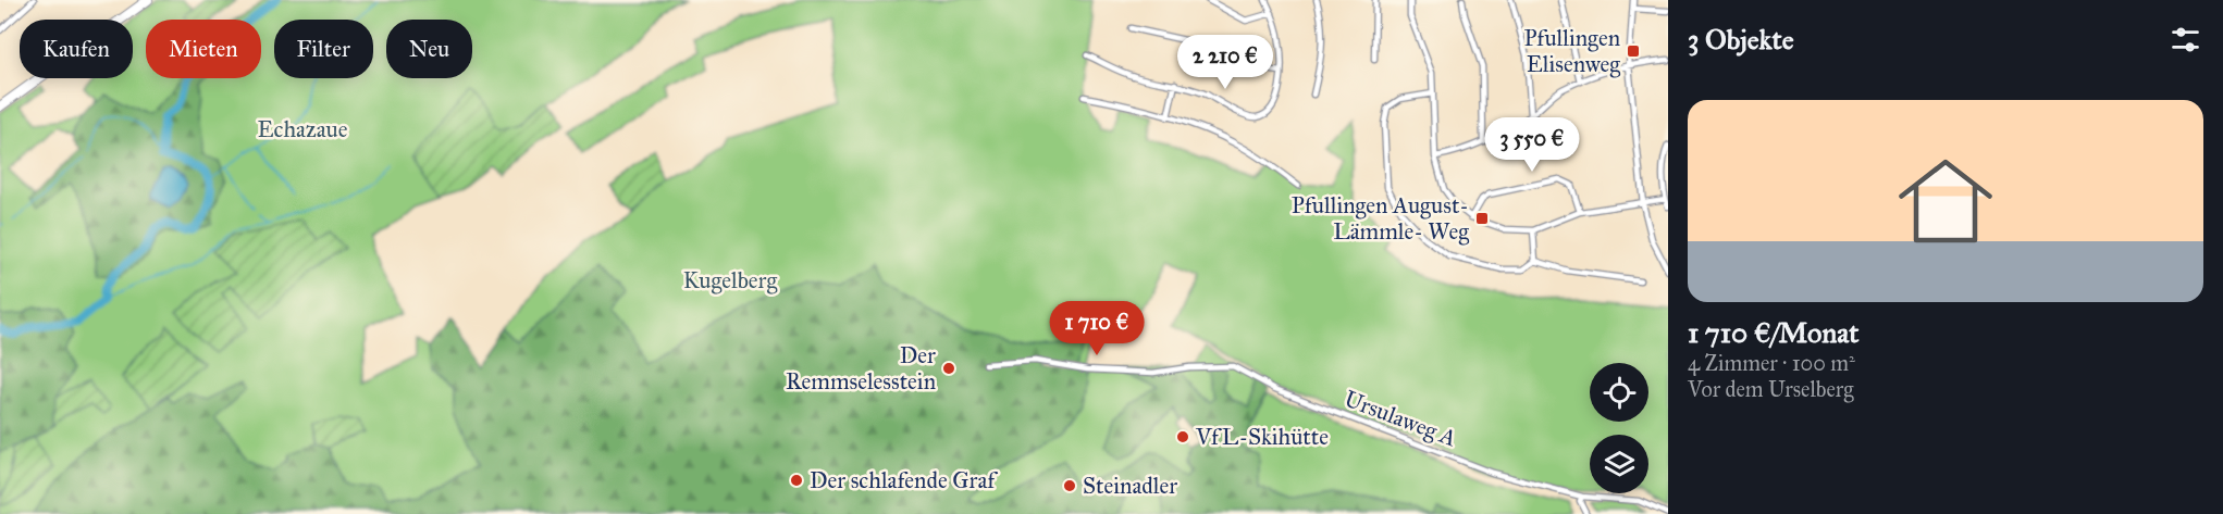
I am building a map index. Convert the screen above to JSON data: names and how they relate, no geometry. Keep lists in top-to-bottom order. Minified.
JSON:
{"streets":{"street":["Ursulaweg A"]},"parks":["Echazaue","Kugelberg"],"places":{"transit":["Pfullingen Elisenweg","Pfullingen August- Lämmle- Weg"],"other":["Der Remmselesstein","VfL-Skihütte","Der schlafende Graf","Steinadler"]},"page":{"heading":"3 Objekte","chip":["Kaufen","Mieten","Filter","Neu"],"price":["2 210 €","3 550 €","1 710 €"],"list":[{"name":"1 710 €/Monat","note":"4 Zimmer · 100 m² · Vor dem Urselberg"}]}}
